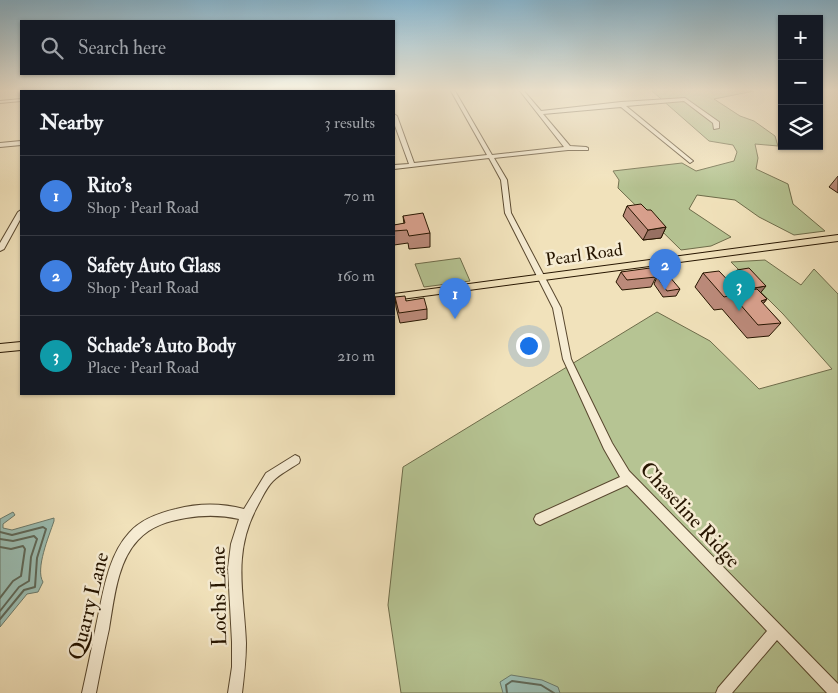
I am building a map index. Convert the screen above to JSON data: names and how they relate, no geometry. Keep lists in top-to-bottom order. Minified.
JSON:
{"streets":{"main road":["Pearl Road"],"street":["Chaseline Ridge","Lochs Lane","Quarry Lane"]},"crossings":[["Pearl Road","Chaseline Ridge"],["Lochs Lane","Quarry Lane"]],"page":{"map_buttons":["+","−"],"search":"Search here","heading":["Nearby","3 results"],"list":[{"mark":"1","name":"Rito's","note":"Shop · Pearl Road","value":"70 m"},{"mark":"2","name":"Safety Auto Glass","note":"Shop · Pearl Road","value":"160 m"},{"mark":"3","name":"Schade's Auto Body","note":"Place · Pearl Road","value":"210 m"}],"pins":["2","3","1"]}}
